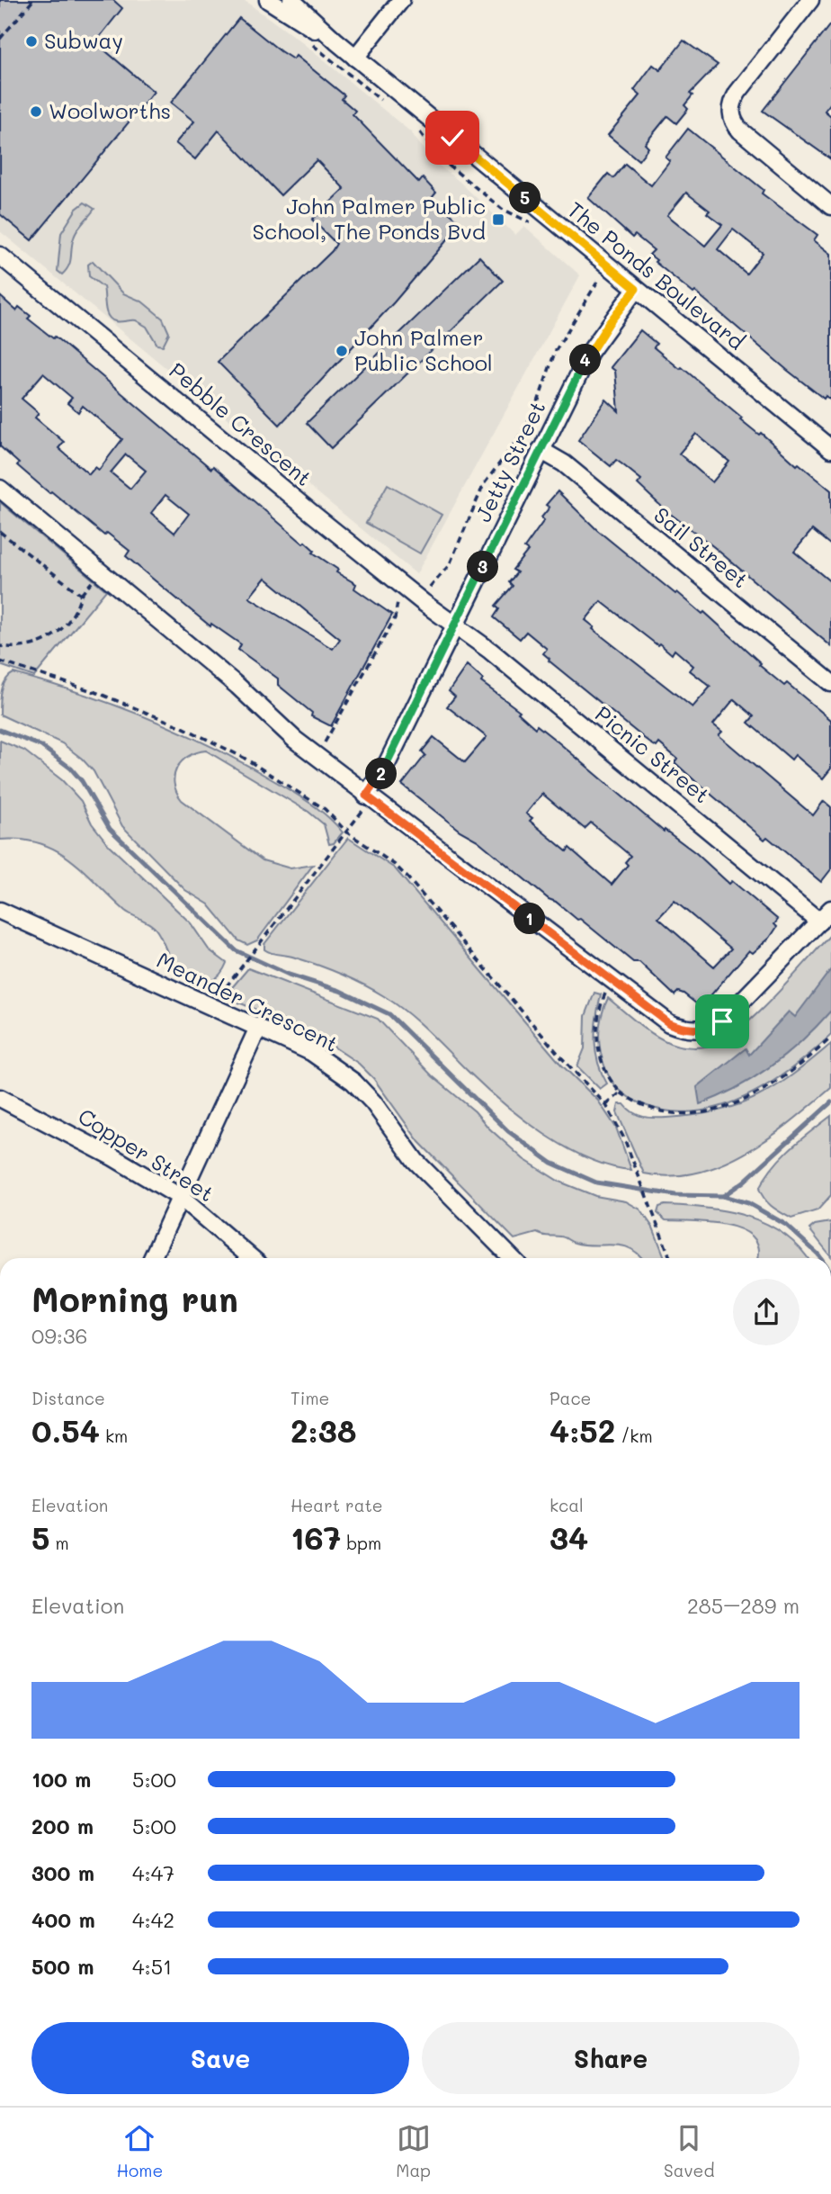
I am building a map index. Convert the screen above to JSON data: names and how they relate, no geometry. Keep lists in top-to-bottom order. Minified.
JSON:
{"streets":{"street":["The Ponds Boulevard","Pebble Crescent","Jetty Street","Sail Street","Picnic Street","Meander Crescent","Copper Street"]},"crossings":[["The Ponds Boulevard","Jetty Street"],["Pebble Crescent","Jetty Street"],["Pebble Crescent","Picnic Street"],["Jetty Street","Sail Street"],["Jetty Street","Picnic Street"]],"places":{"other":["Subway","Woolworths","John Palmer Public School"],"transit":["John Palmer Public School, The Ponds Bvd"]},"page":{"pins":["5","4","3","2","1"],"heading":["Morning run","09:36"],"stats":[["Distance","0.54 km"],["Time","2:38"],["Pace","4:52 /km"],["Elevation","5 m"],["Heart rate","167 bpm"],["kcal","34"]],"chart":["Elevation","285–289 m"],"list":[{"name":"100 m","note":"5:00"},{"name":"200 m","note":"5:00"},{"name":"300 m","note":"4:47"},{"name":"400 m","note":"4:42"},{"name":"500 m","note":"4:51"}],"buttons":["Save","Share"],"tabs":["Home","Map","Saved"]}}
